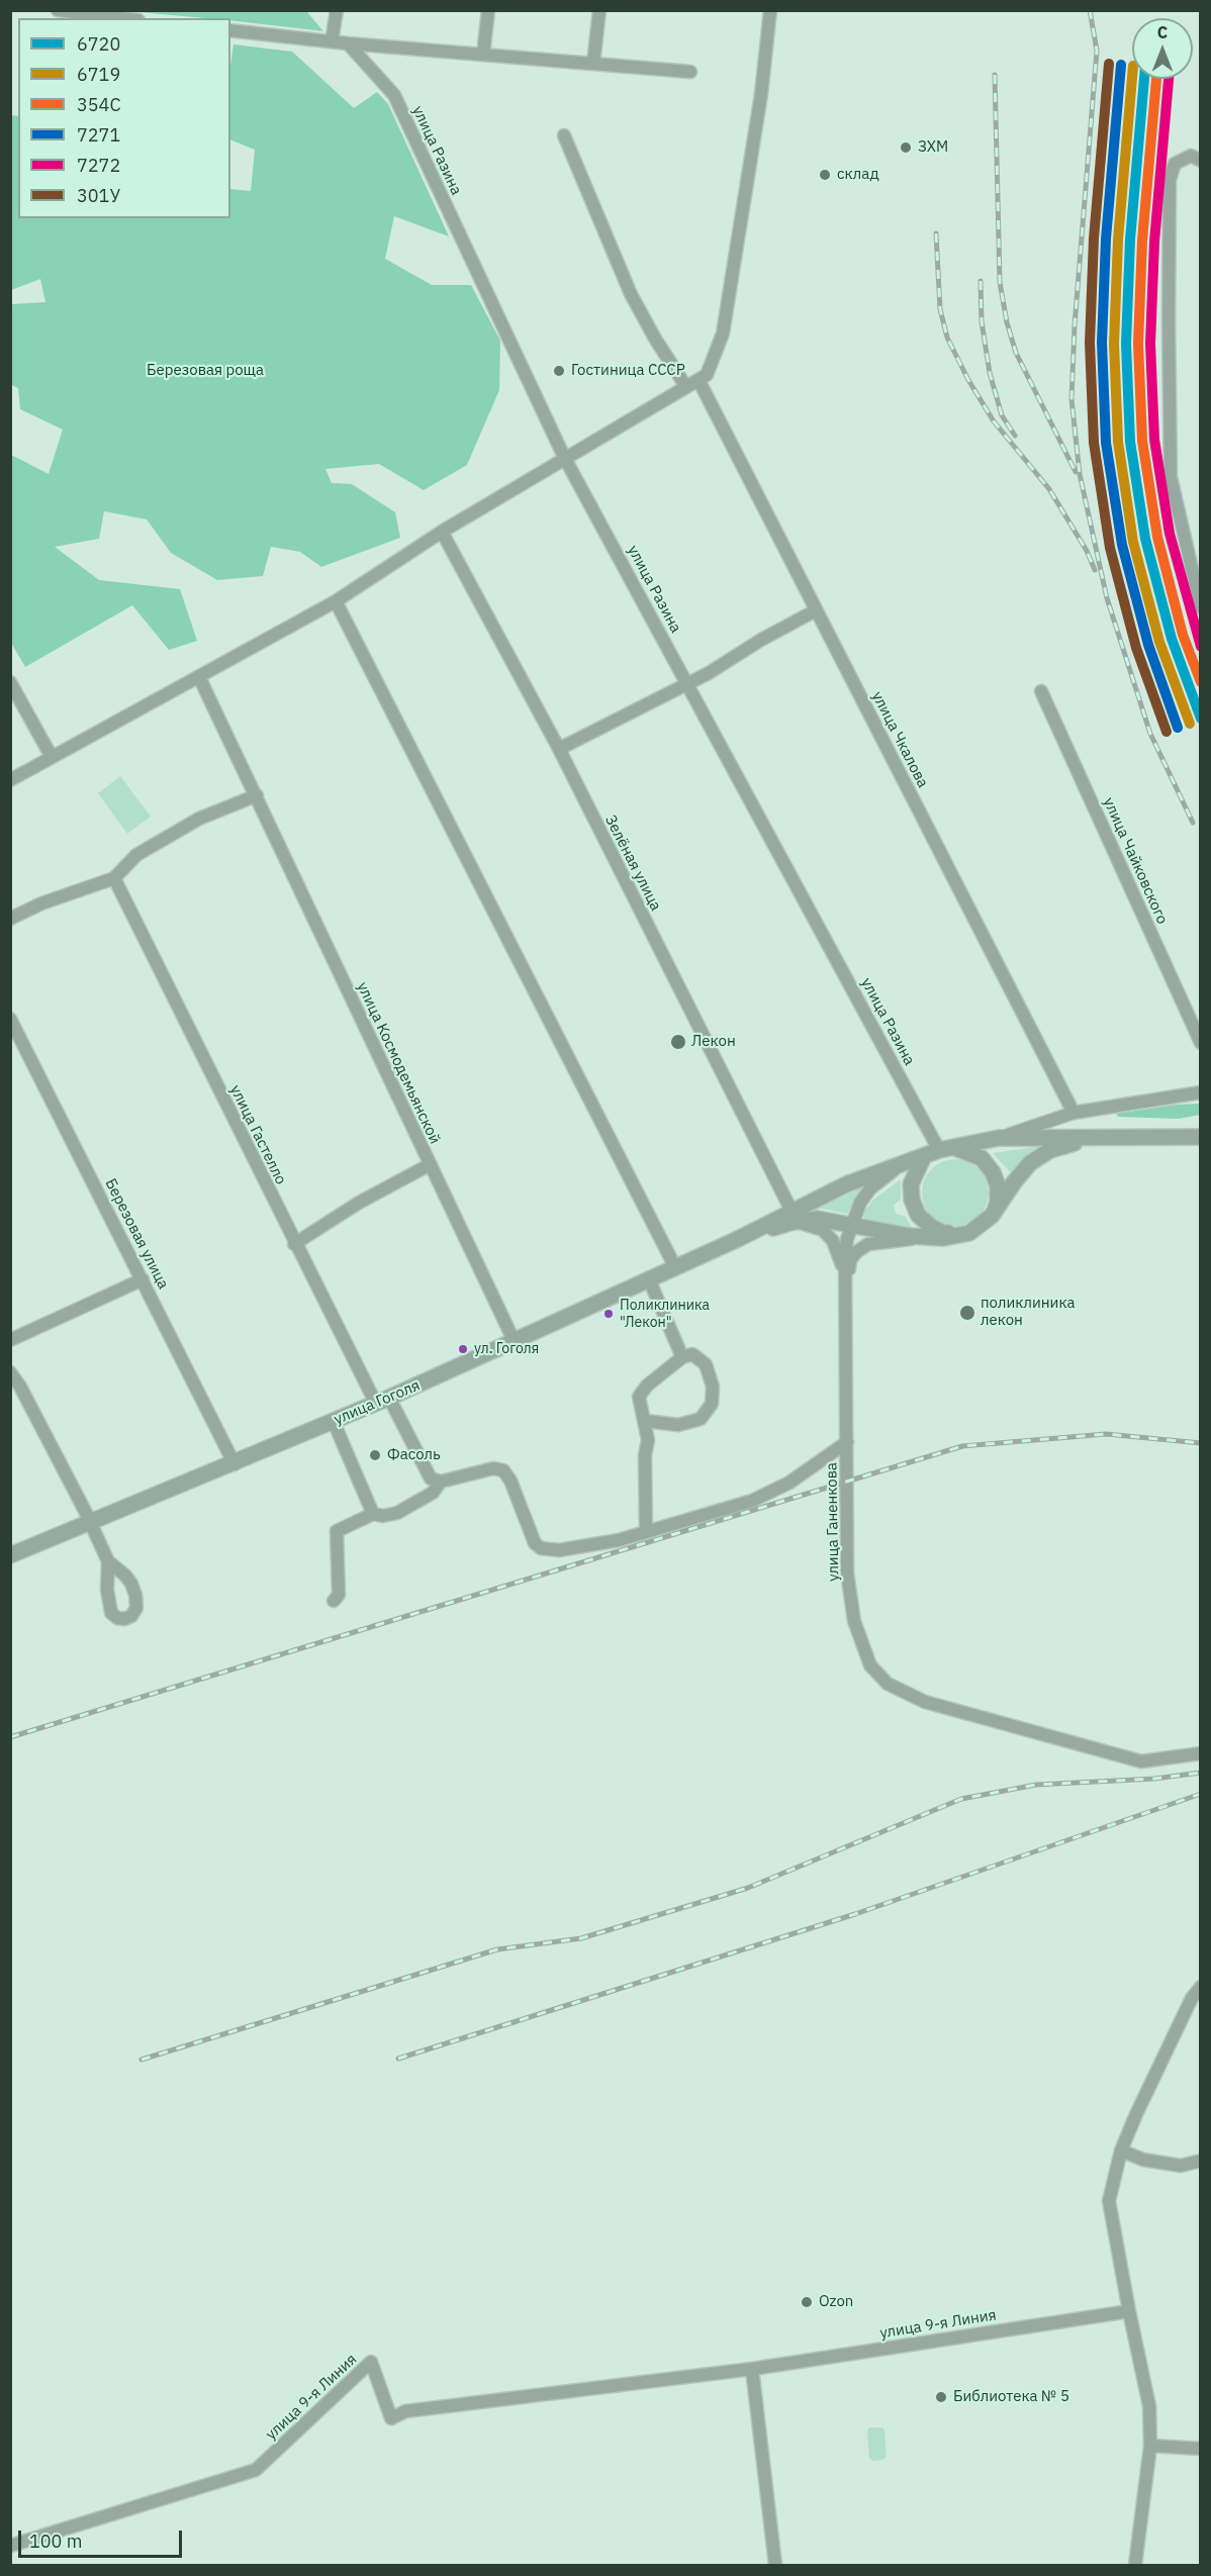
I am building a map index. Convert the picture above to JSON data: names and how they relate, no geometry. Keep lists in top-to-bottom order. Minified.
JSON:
{"streets":{"main road":["улица Гоголя"],"street":["улица Разина","улица Чкалова","улица Чайковского","Зелёная улица","улица Космодемьянской","улица Гастелло","Березовая улица","улица Ганенкова","улица 9-я Линия"]},"crossings":[["Зелёная улица","улица Гоголя"],["улица Космодемьянской","улица Гоголя"],["улица Гастелло","улица Гоголя"],["Березовая улица","улица Гоголя"]],"parks":["Березовая роща"],"places":["ЗХМ","склад","Гостиница СССР","Лекон","поликлиника лекон","Поликлиника \"Лекон\"","ул. Гоголя","Фасоль","Ozon","Библиотека № 5"],"lines":["transit line 301У","transit line 7271","transit line 6719","transit line 6720","transit line 354С","transit line 7272"],"legend":["6720","6719","354С","7271","7272","301У"],"scale_bar":"100 m","north":"top"}
